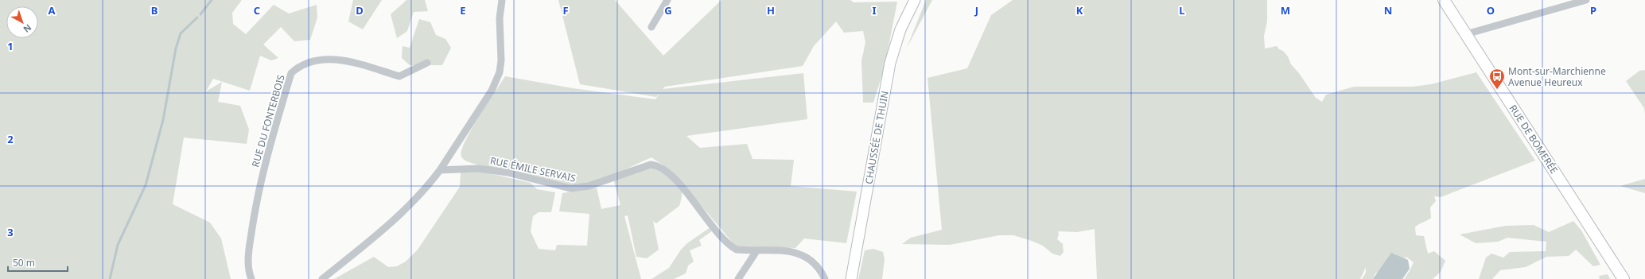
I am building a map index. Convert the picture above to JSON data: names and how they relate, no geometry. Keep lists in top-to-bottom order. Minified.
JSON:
{"streets":{"main road":["CHAUSSÉE DE THUIN","RUE DE BOMERÉE"],"street":["RUE DU FONTERBOIS","RUE ÉMILE SERVAIS"]},"places":{"bus stop":["Mont-sur-Marchienne Avenue Heureux"]},"scale_bar":"50 m","north":"bottom right","grid":{"columns":["A","B","C","D","E","F","G","H","I","J","K","L","M","N","O","P"],"rows":["1","2","3"]}}
